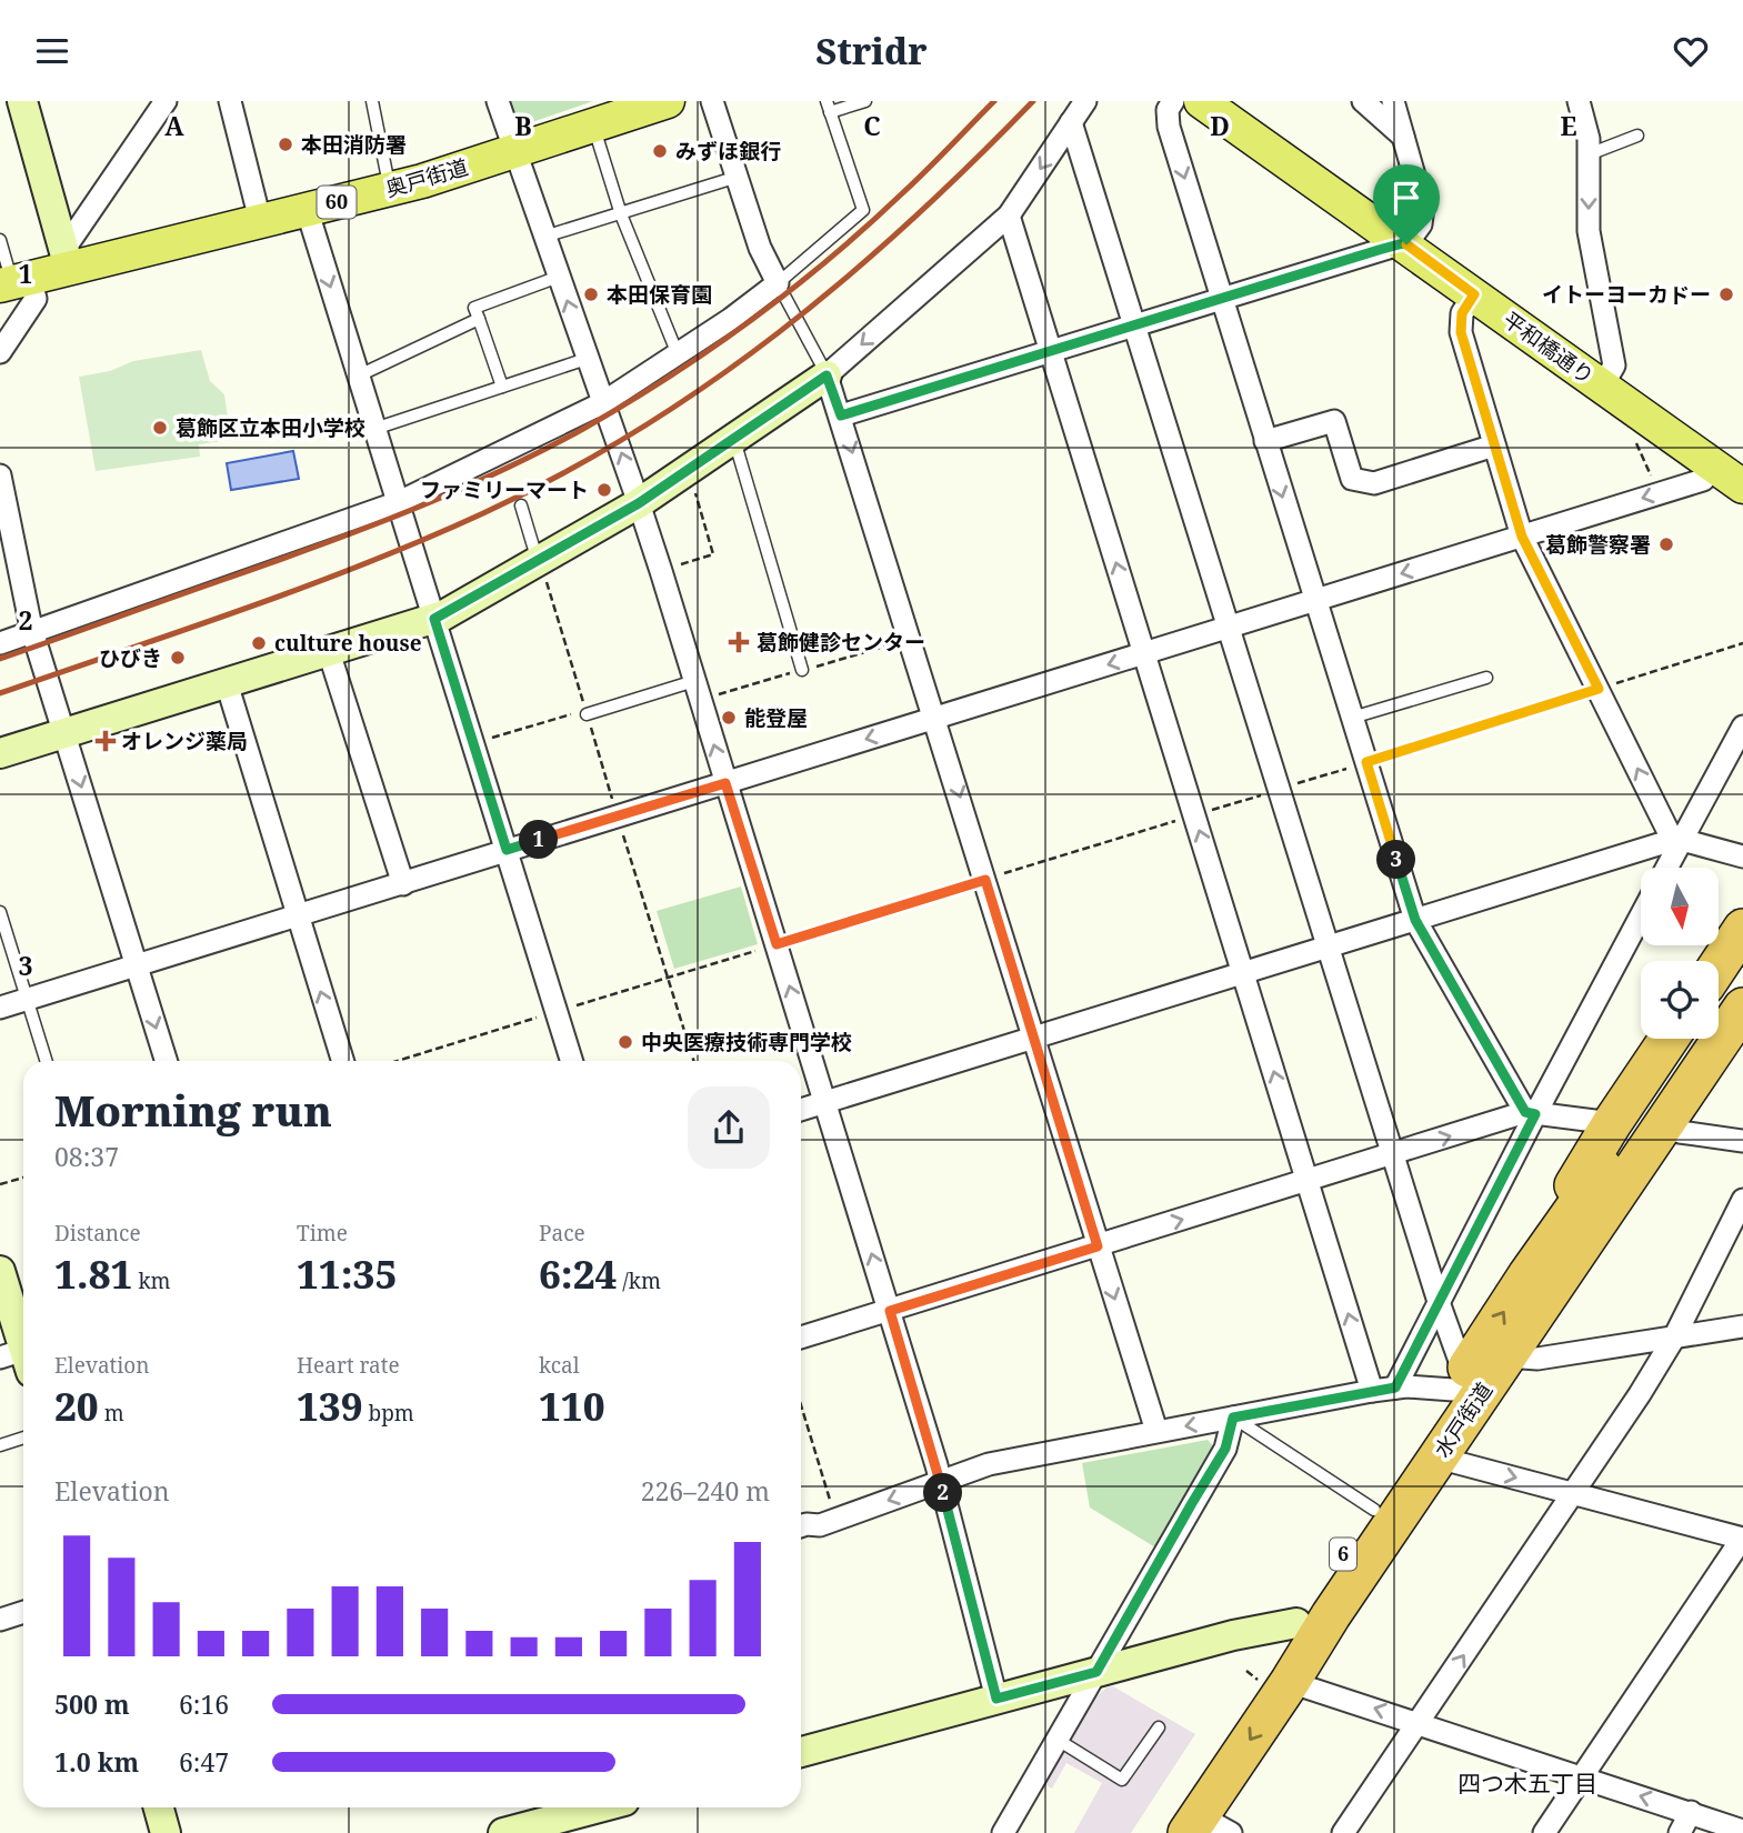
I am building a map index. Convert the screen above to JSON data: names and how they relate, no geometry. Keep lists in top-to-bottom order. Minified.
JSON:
{"streets":{"highway":["水戸街道","6"],"main road":["奥戸街道","60","平和橋通り"]},"districts":["四つ木五丁目"],"places":{"other":["本田消防署","みずほ銀行","本田保育園","イトーヨーカドー","葛飾区立本田小学校","ファミリーマート","葛飾警察署","culture house","ひびき","能登屋","中央医療技術専門学校"],"health":["葛飾健診センター","オレンジ薬局"]},"north":"bottom","page":{"header":"Stridr","pins":["1","3","2"],"heading":["Morning run","08:37"],"stats":[["Distance","1.81 km"],["Time","11:35"],["Pace","6:24 /km"],["Elevation","20 m"],["Heart rate","139 bpm"],["kcal","110"]],"chart":["Elevation","226–240 m"],"list":[{"name":"500 m","note":"6:16"},{"name":"1.0 km","note":"6:47"}]},"grid":{"columns":["A","B","C","D","E"],"rows":["1","2","3"]}}
